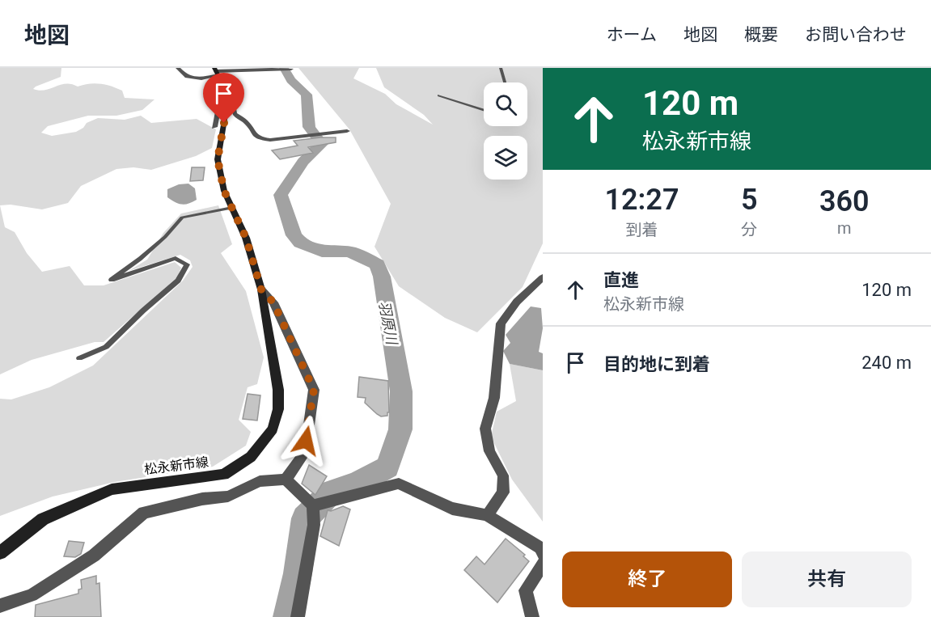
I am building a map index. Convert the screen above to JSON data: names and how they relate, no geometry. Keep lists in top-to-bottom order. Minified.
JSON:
{"streets":{"main road":["松永新市線"]},"water":["羽原川"],"page":{"header":"地図","nav":["ホーム","地図","概要","お問い合わせ"],"turn":["120 m","松永新市線"],"eta":["12:27","到着","5","分","360","m"],"list":[{"name":"直進","note":"松永新市線","value":"120 m"},{"name":"目的地に到着","value":"240 m"}],"buttons":["終了","共有"]}}
